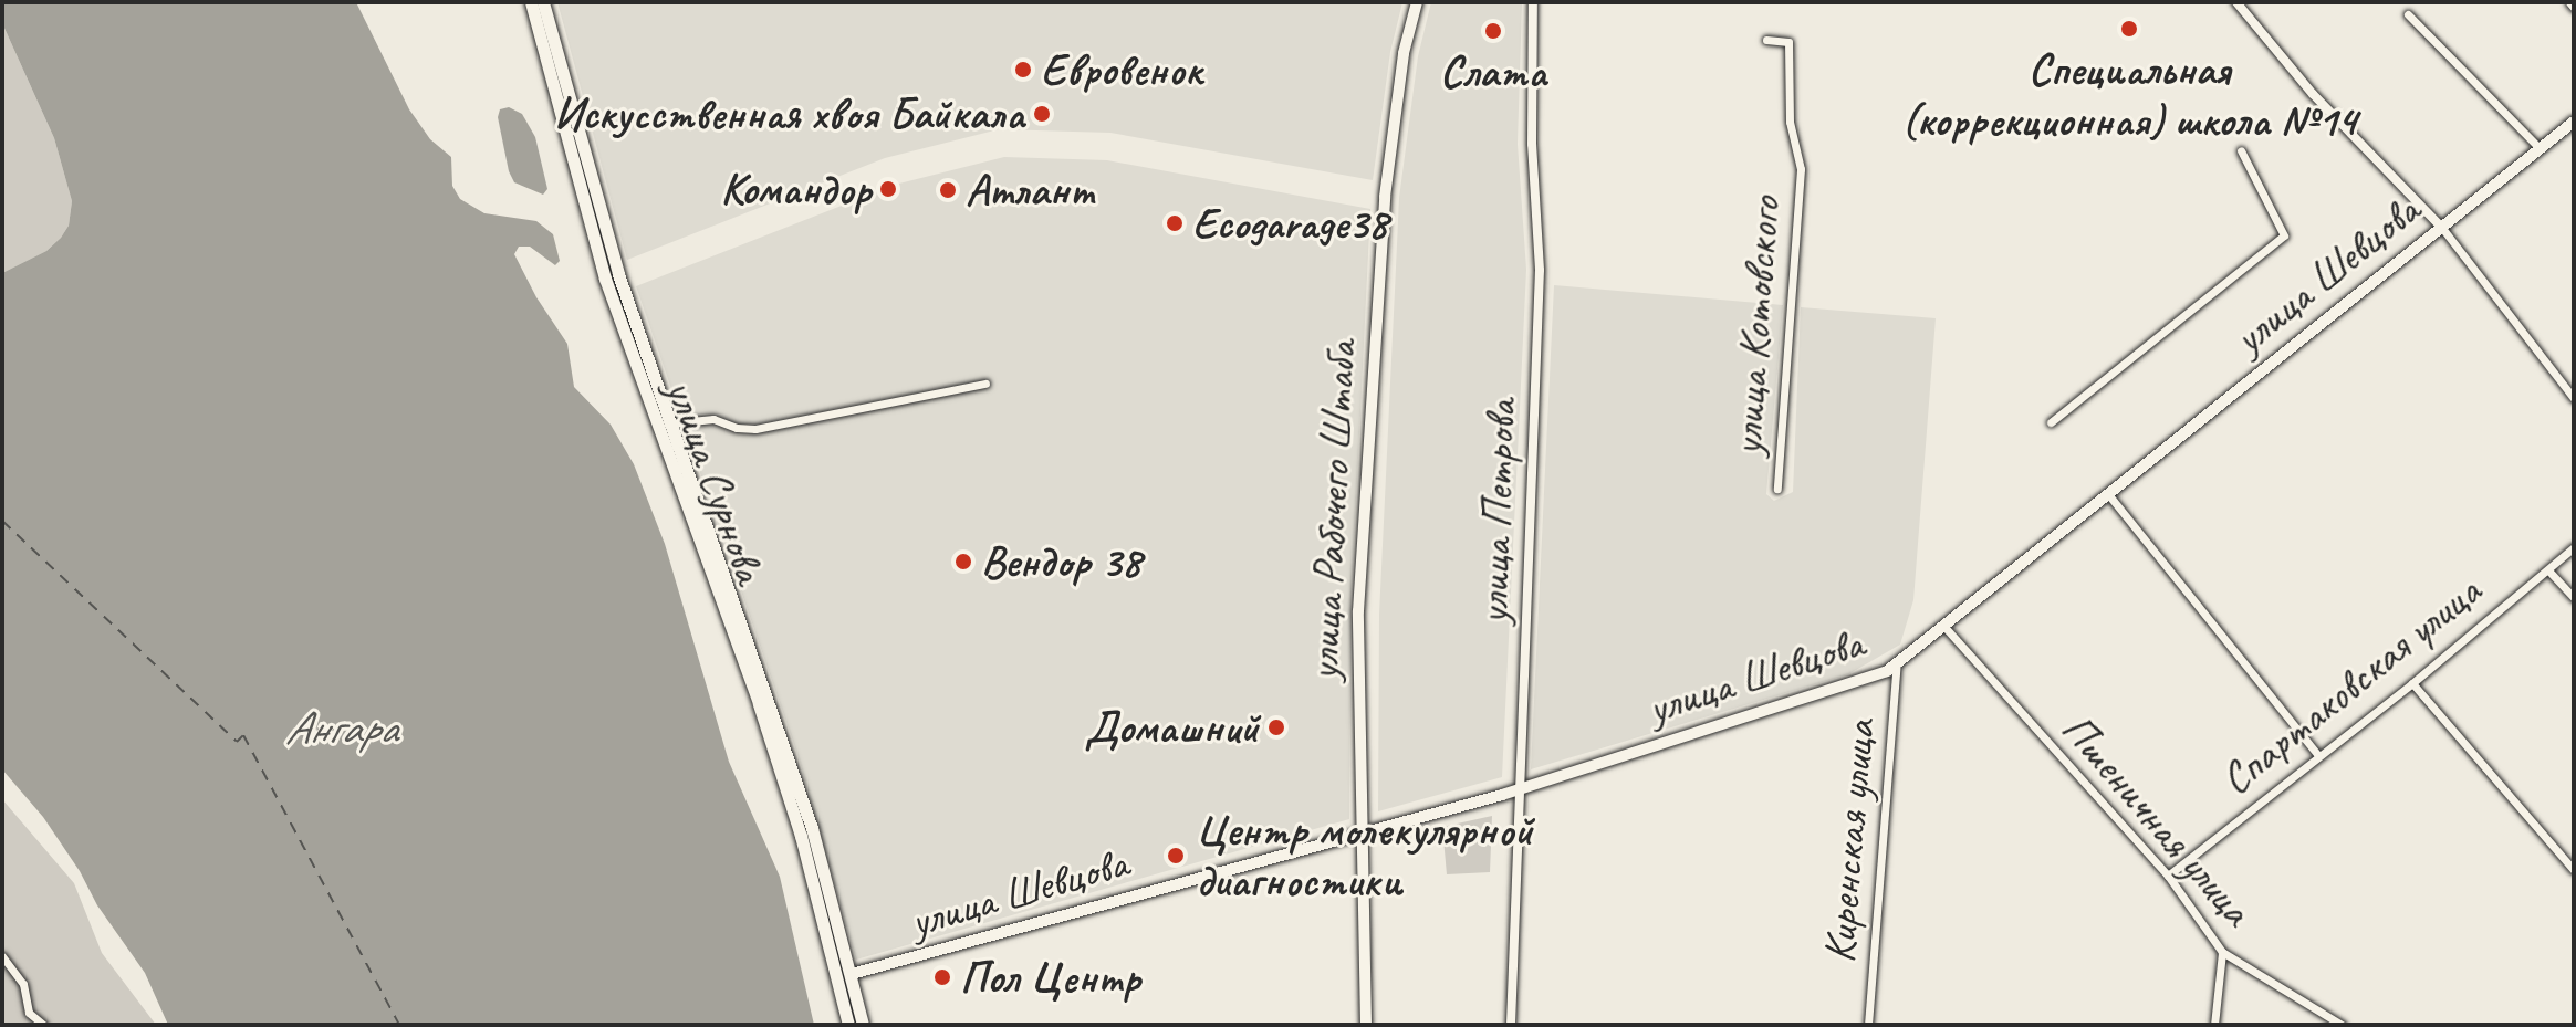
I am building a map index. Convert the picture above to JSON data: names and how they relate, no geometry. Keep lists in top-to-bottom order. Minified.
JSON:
{"streets":{"main road":["улица Шевцова","улица Сурнова","улица Рабочего Штаба"],"street":["улица Котовского","улица Петрова","Спартаковская улица","Пшеничная улица","Киренская улица"]},"crossings":[["улица Шевцова","улица Сурнова"],["улица Шевцова","улица Рабочего Штаба"],["улица Шевцова","улица Петрова"],["улица Шевцова","Пшеничная улица"],["улица Шевцова","Киренская улица"],["Спартаковская улица","Пшеничная улица"]],"water":["Ангара"],"places":["Специальная (коррекционная) школа №14","Слата","Евровенок","Искусственная хвоя Байкала","Командор","Атлант","Ecogarage38","Вендор 38","Домашний","Центр молекулярной диагностики","Пол Центр"]}
